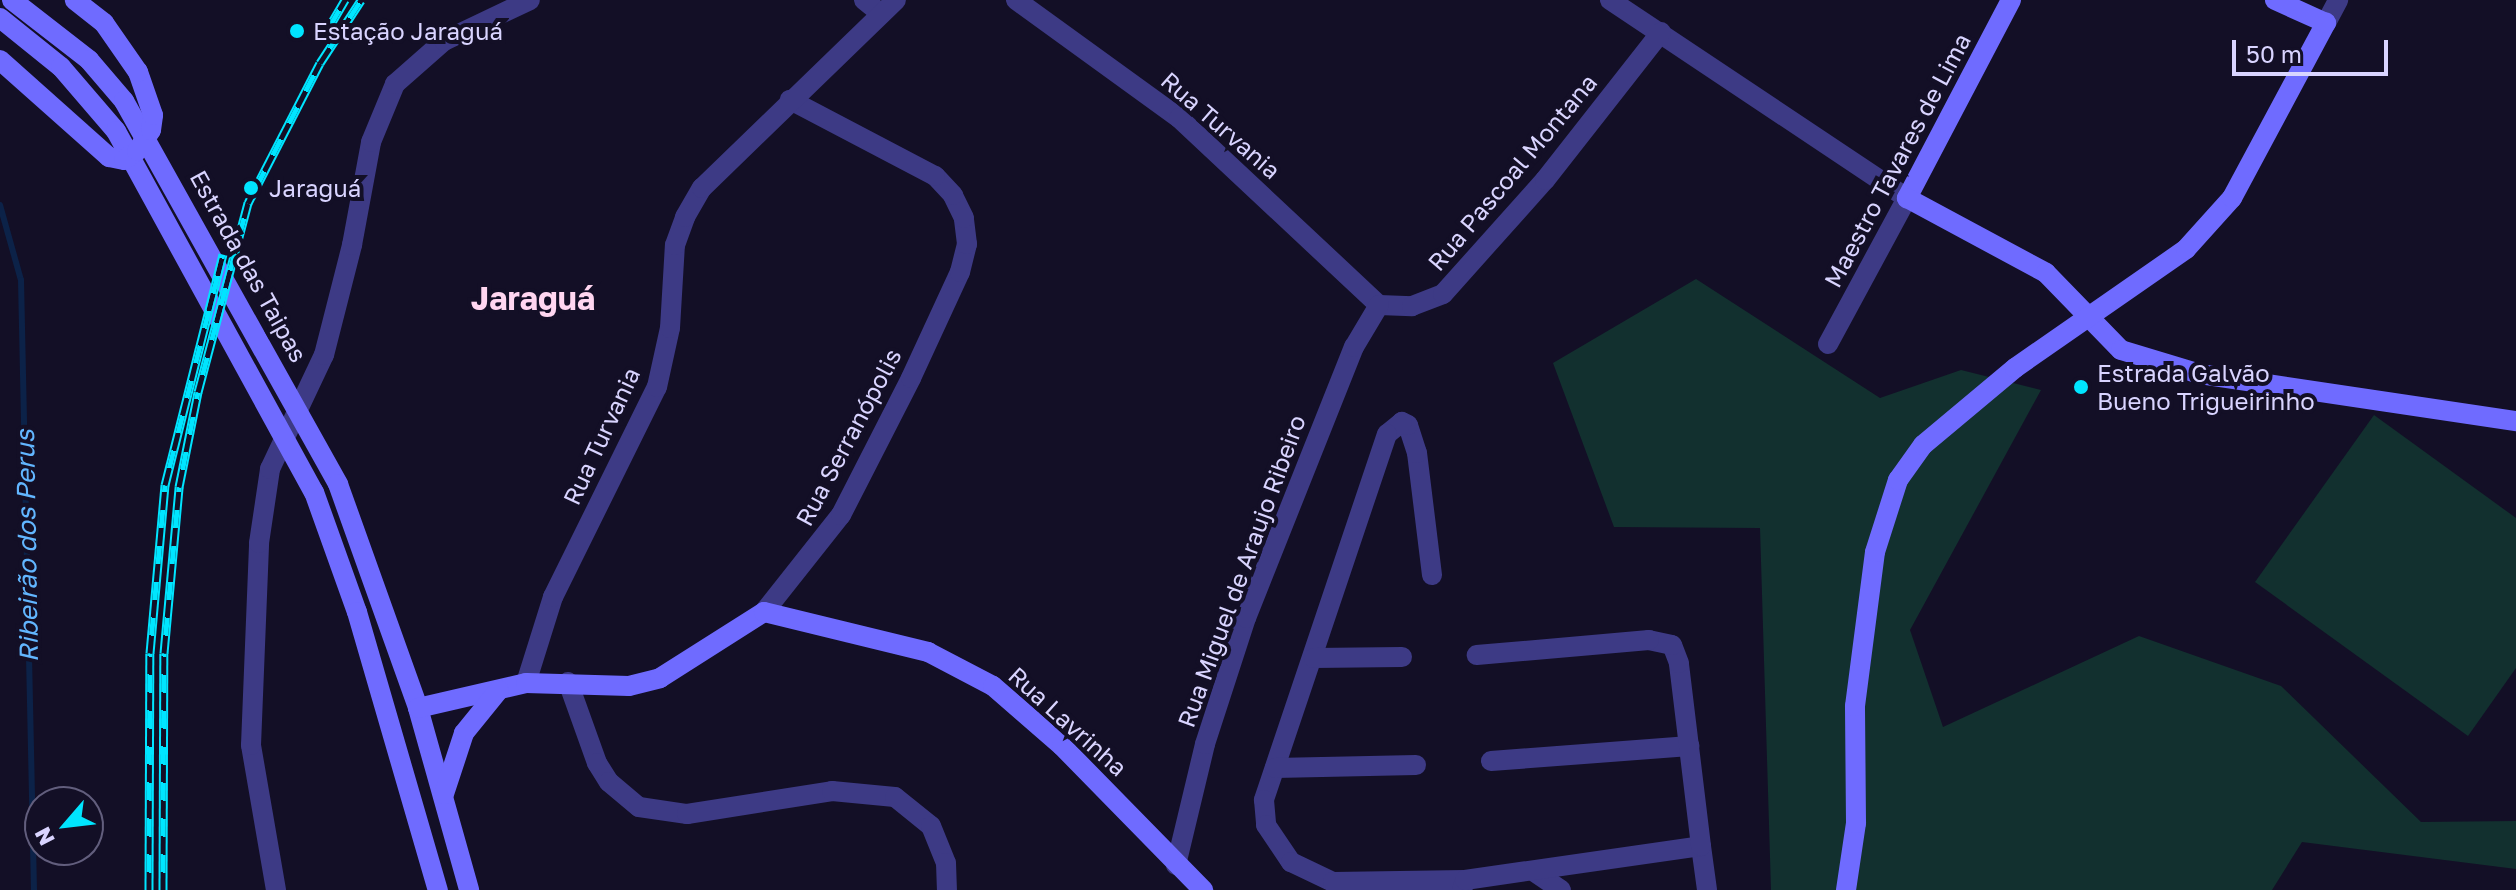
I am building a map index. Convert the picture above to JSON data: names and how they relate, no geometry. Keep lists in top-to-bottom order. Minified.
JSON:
{"streets":{"street":["Rua Turvania","Maestro Tavares de Lima","Rua Pascoal Montana","Estrada das Taipas","Rua Serranópolis","Rua Miguel de Araujo Ribeiro","Rua Lavrinha"]},"crossings":[["Rua Turvania","Rua Pascoal Montana"],["Rua Turvania","Rua Serranópolis"],["Rua Turvania","Rua Miguel de Araujo Ribeiro"],["Rua Pascoal Montana","Rua Miguel de Araujo Ribeiro"],["Estrada das Taipas","Rua Serranópolis"],["Rua Serranópolis","Rua Lavrinha"],["Rua Miguel de Araujo Ribeiro","Rua Lavrinha"]],"districts":["Jaraguá"],"water":["Ribeirão dos Perus"],"places":["Estação Jaraguá","Jaraguá","Estrada Galvão Bueno Trigueirinho"],"scale_bar":"50 m","north":"bottom left"}
